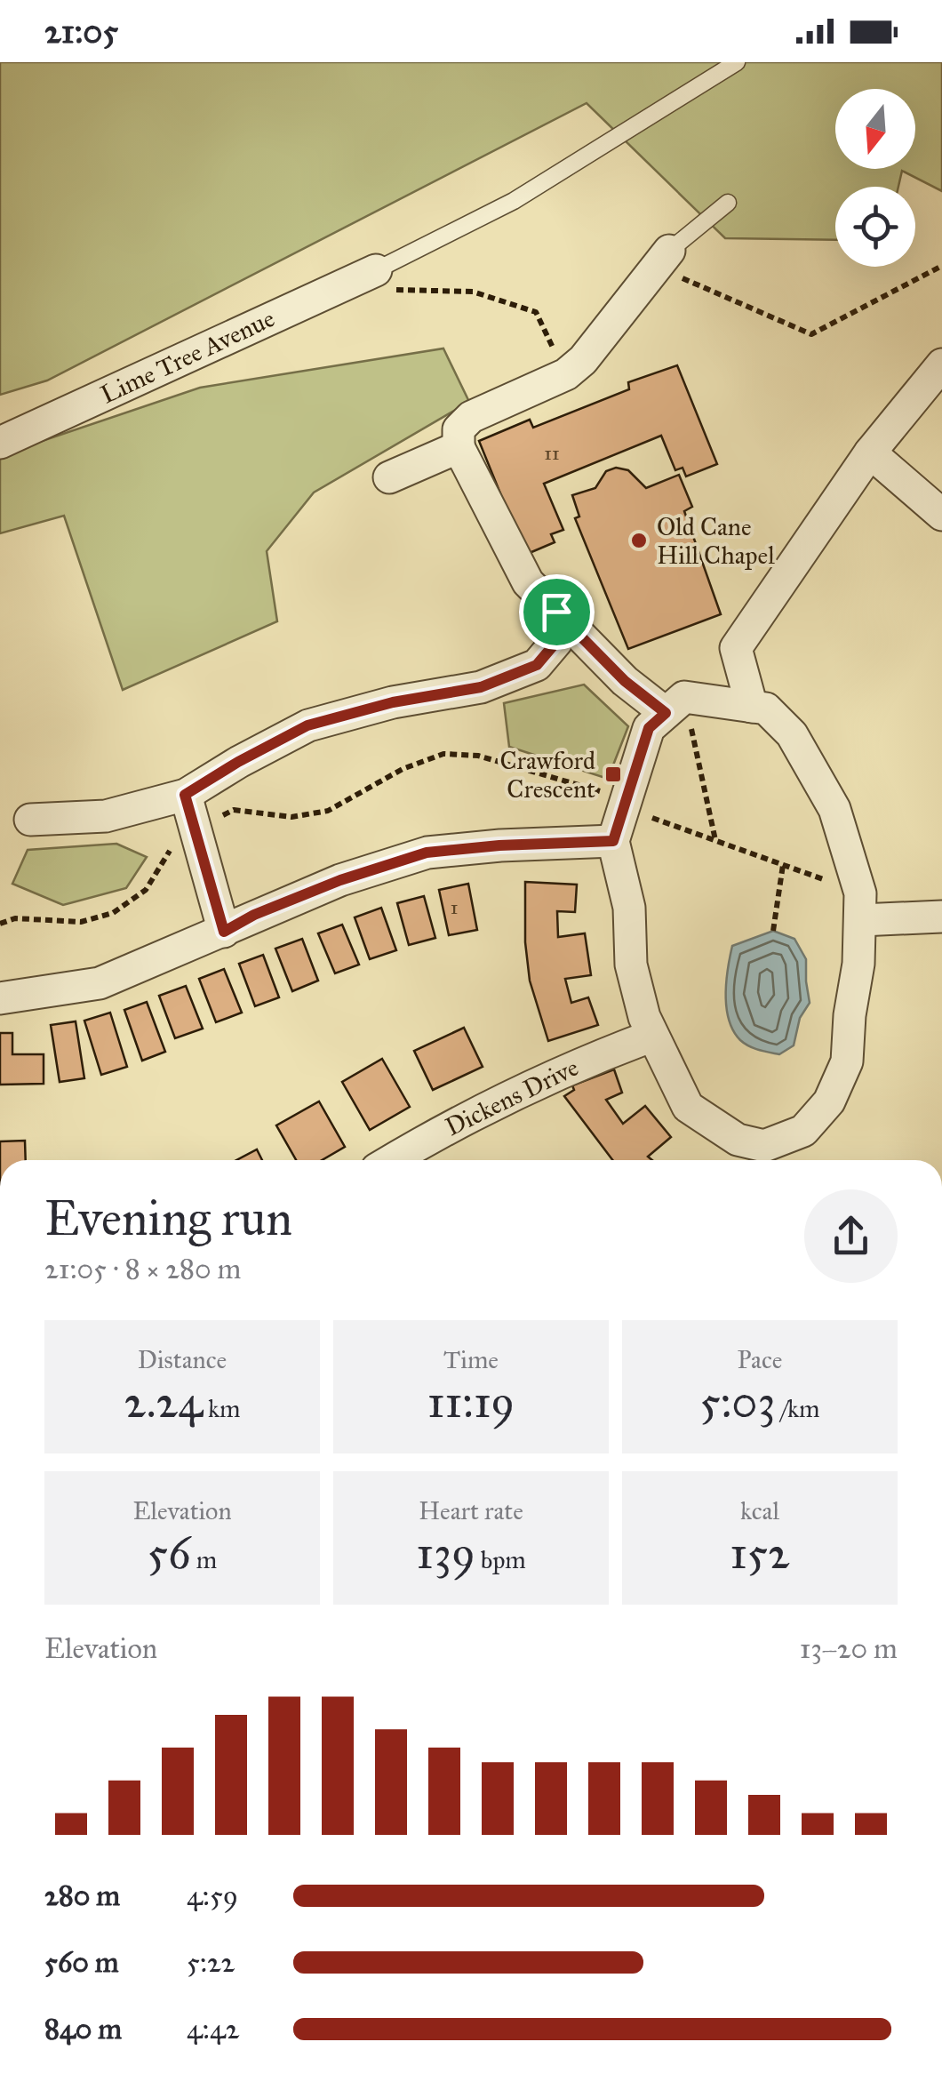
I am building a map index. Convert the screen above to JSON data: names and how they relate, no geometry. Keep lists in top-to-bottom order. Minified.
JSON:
{"streets":{"street":["Lime Tree Avenue","Dickens Drive"]},"places":{"other":["Old Cane Hill Chapel"],"transit":["Crawford Crescent"]},"house_numbers":["11","1"],"north":"bottom","page":{"status":"21:05","heading":["Evening run","21:05 · 8 × 280 m"],"stats":[["Distance","2.24 km"],["Time","11:19"],["Pace","5:03 /km"],["Elevation","56 m"],["Heart rate","139 bpm"],["kcal","152"]],"chart":["Elevation","13–20 m"],"list":[{"name":"280 m","note":"4:59"},{"name":"560 m","note":"5:22"},{"name":"840 m","note":"4:42"}]}}
